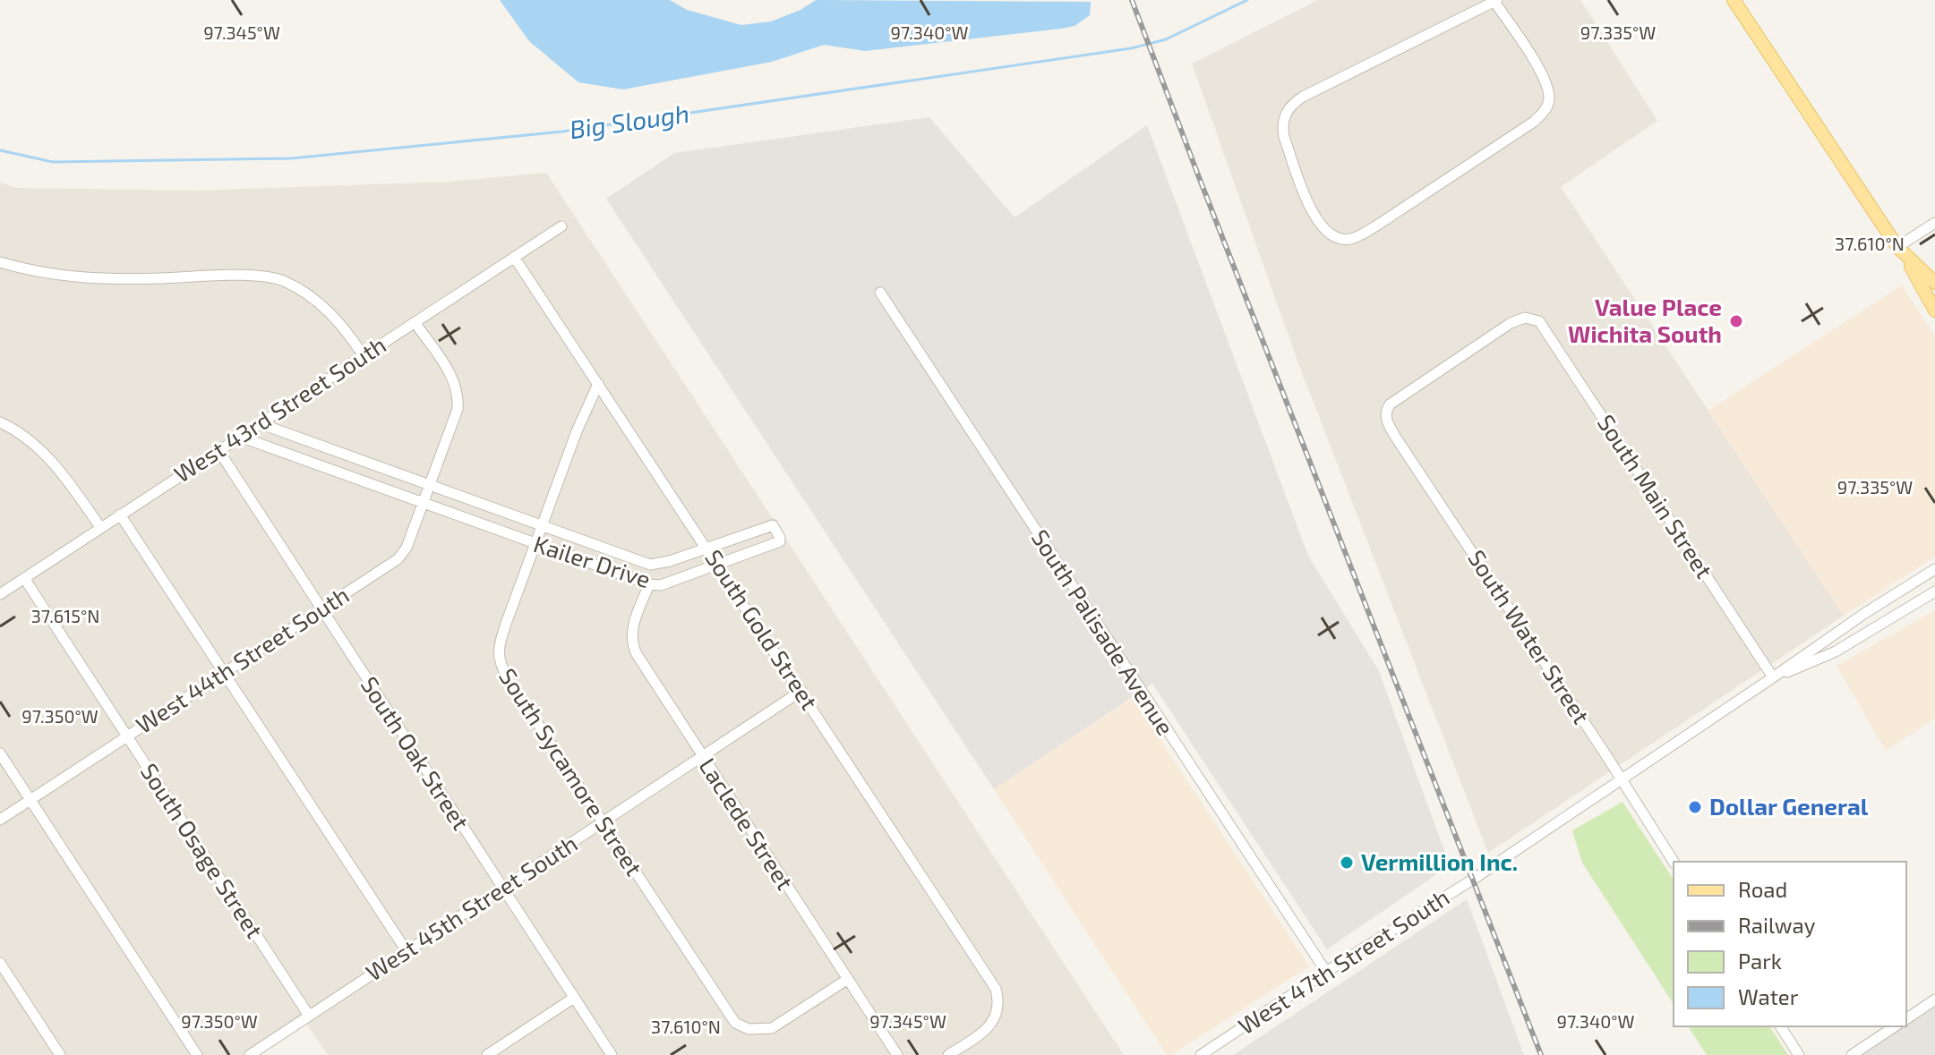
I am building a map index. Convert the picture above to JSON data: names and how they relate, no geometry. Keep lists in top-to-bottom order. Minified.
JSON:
{"streets":{"street":["West 43rd Street South","South Main Street","Kailer Drive","South Gold Street","South Palisade Avenue","South Water Street","West 44th Street South","South Oak Street","South Sycamore Street","Laclede Street","South Osage Street","West 45th Street South","West 47th Street South"]},"crossings":[["West 43rd Street South","Kailer Drive"],["West 43rd Street South","South Gold Street"],["West 43rd Street South","South Oak Street"],["West 43rd Street South","South Osage Street"],["South Main Street","South Water Street"],["South Main Street","West 47th Street South"],["Kailer Drive","South Gold Street"],["Kailer Drive","West 44th Street South"],["Kailer Drive","South Sycamore Street"],["Kailer Drive","Laclede Street"],["South Gold Street","South Sycamore Street"],["South Gold Street","West 45th Street South"],["South Palisade Avenue","West 47th Street South"],["South Water Street","West 47th Street South"],["West 44th Street South","South Oak Street"],["West 44th Street South","South Osage Street"],["South Oak Street","West 45th Street South"],["South Sycamore Street","Laclede Street"],["South Sycamore Street","West 45th Street South"],["Laclede Street","West 45th Street South"],["South Osage Street","West 45th Street South"]],"water":["Big Slough"],"places":["Value Place Wichita South","Dollar General","Vermillion Inc."],"legend":["Road","Railway","Park","Water"],"coordinates":["97.345°W","97.340°W","97.335°W","37.610°N","37.615°N","97.350°W"]}
